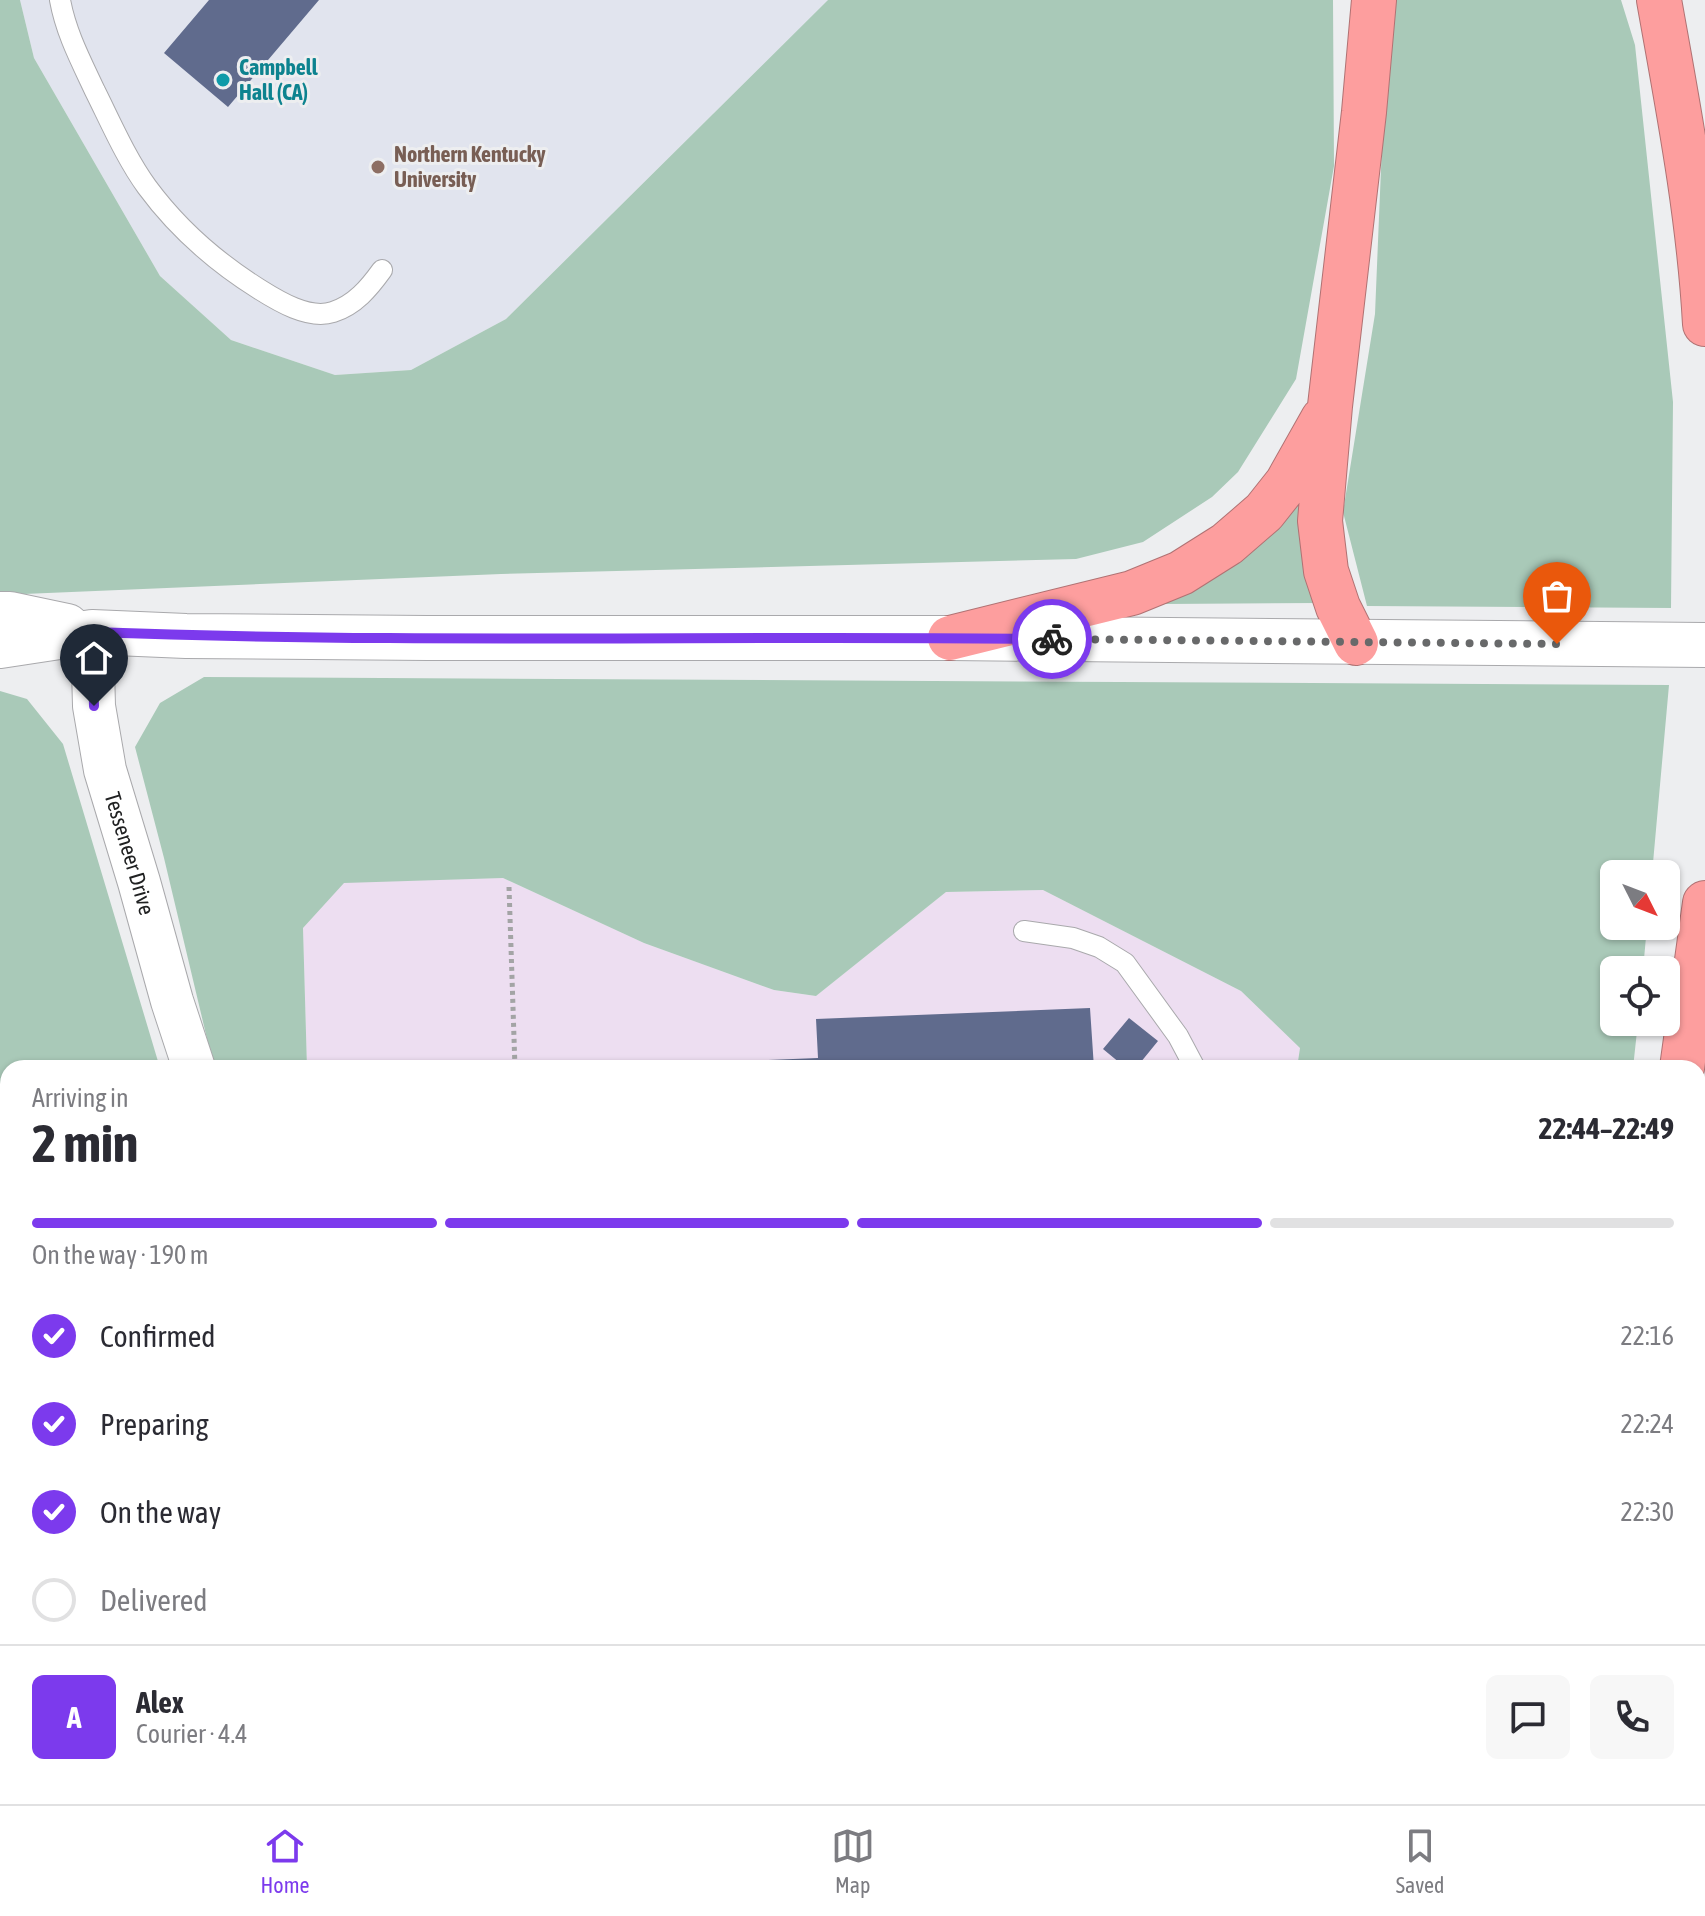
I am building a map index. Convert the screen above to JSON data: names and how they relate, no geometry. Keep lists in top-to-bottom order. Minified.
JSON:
{"streets":{"street":["Tesseneer Drive"]},"places":["Campbell Hall (CA)","Northern Kentucky University"],"north":"bottom right","page":{"heading":["2 min","Arriving in","22:44–22:49"],"panel":["Alex","Courier · 4.4"],"bar":"On the way · 190 m","list":[["Confirmed","22:16"],["Preparing","22:24"],["On the way","22:30"],"Delivered"],"round":"A","tabs":["Home","Map","Saved"]}}
